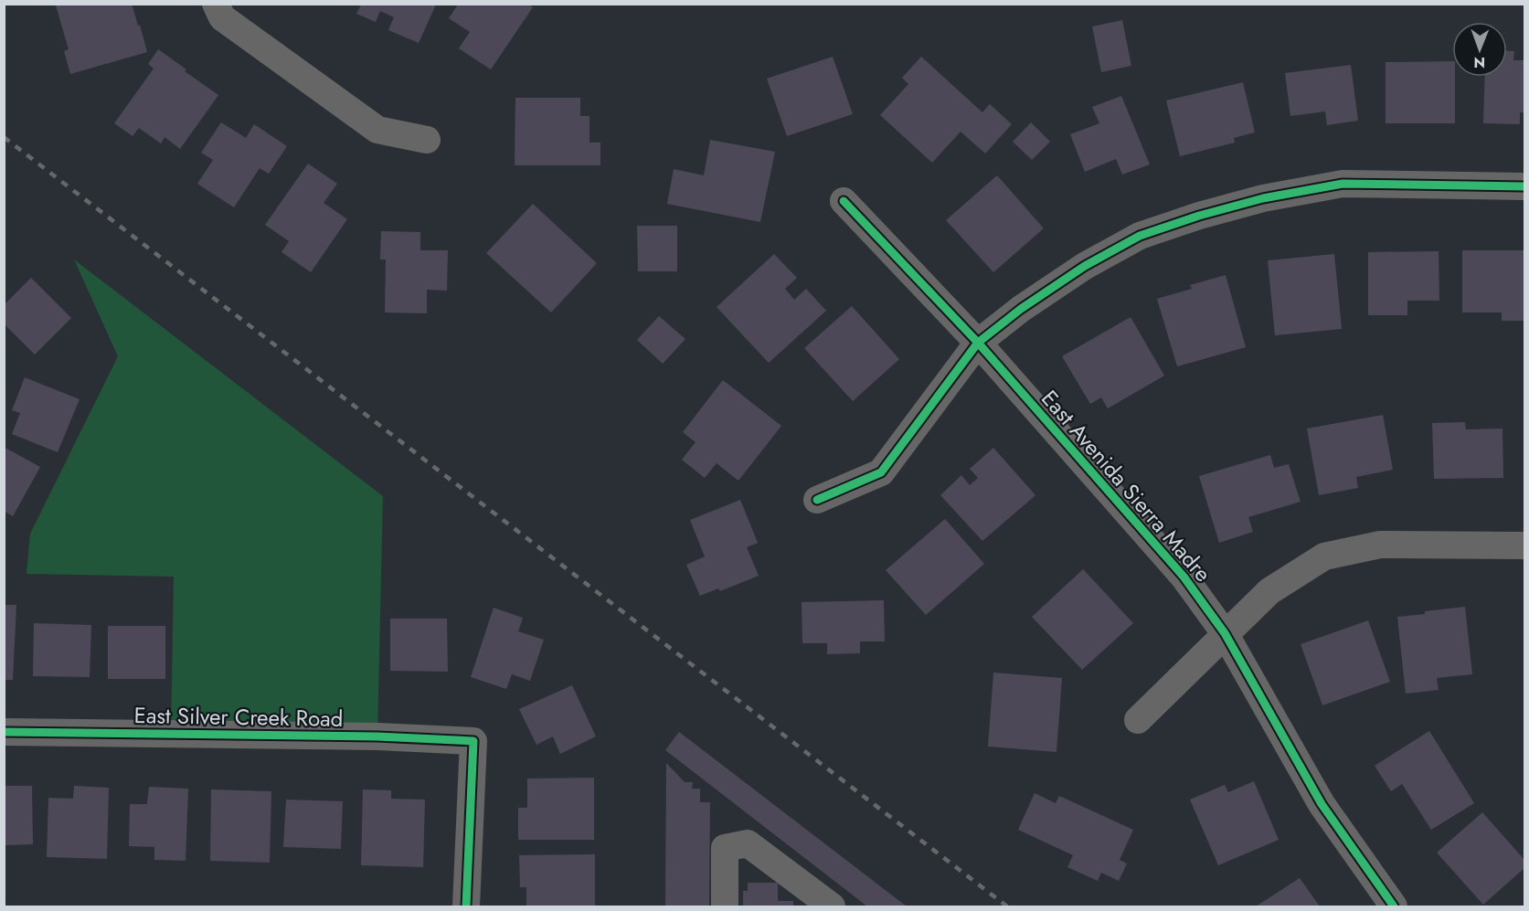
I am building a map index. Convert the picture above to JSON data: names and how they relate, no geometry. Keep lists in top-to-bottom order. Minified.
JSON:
{"streets":{"street":["East Avenida Sierra Madre","East Silver Creek Road"]},"north":"bottom"}
